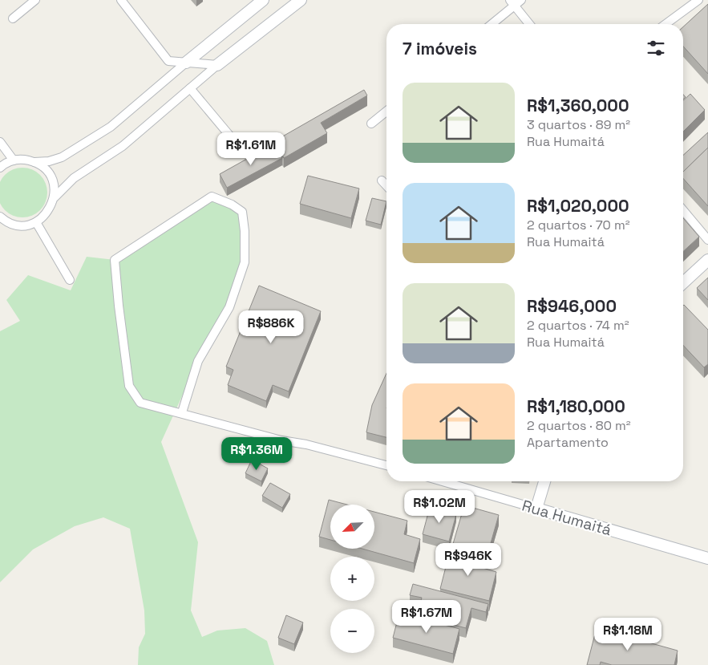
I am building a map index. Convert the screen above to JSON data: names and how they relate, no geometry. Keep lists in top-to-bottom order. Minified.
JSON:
{"streets":{"street":["Rua Humaitá"]},"north":"bottom left","page":{"heading":"7 imóveis","list":[{"name":"R$1,360,000","note":"3 quartos · 89 m² · Rua Humaitá"},{"name":"R$1,020,000","note":"2 quartos · 70 m² · Rua Humaitá"},{"name":"R$946,000","note":"2 quartos · 74 m² · Rua Humaitá"},{"name":"R$1,180,000","note":"2 quartos · 80 m² · Apartamento"}],"price":["R$1.61M","R$886K","R$1.36M","R$1.02M","R$946K","R$1.67M","R$1.18M"],"map_buttons":["+","−"]}}
